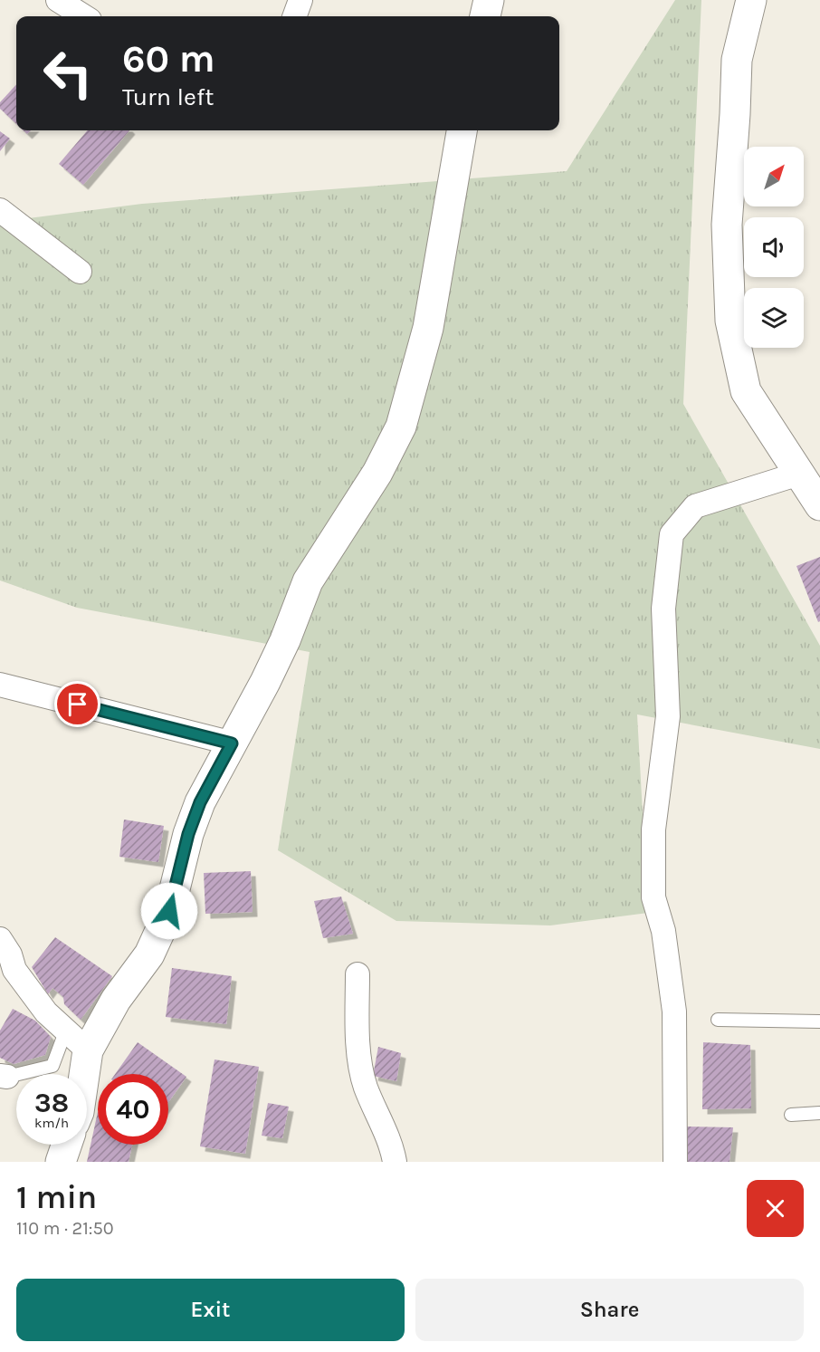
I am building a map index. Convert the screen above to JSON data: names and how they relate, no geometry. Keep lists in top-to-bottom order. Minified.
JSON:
{"north":"top right","page":{"turn":["60 m","Turn left"],"speed":"38 km/h","limit":"40","heading":["1 min","110 m · 21:50"],"buttons":["Exit","Share"]}}
